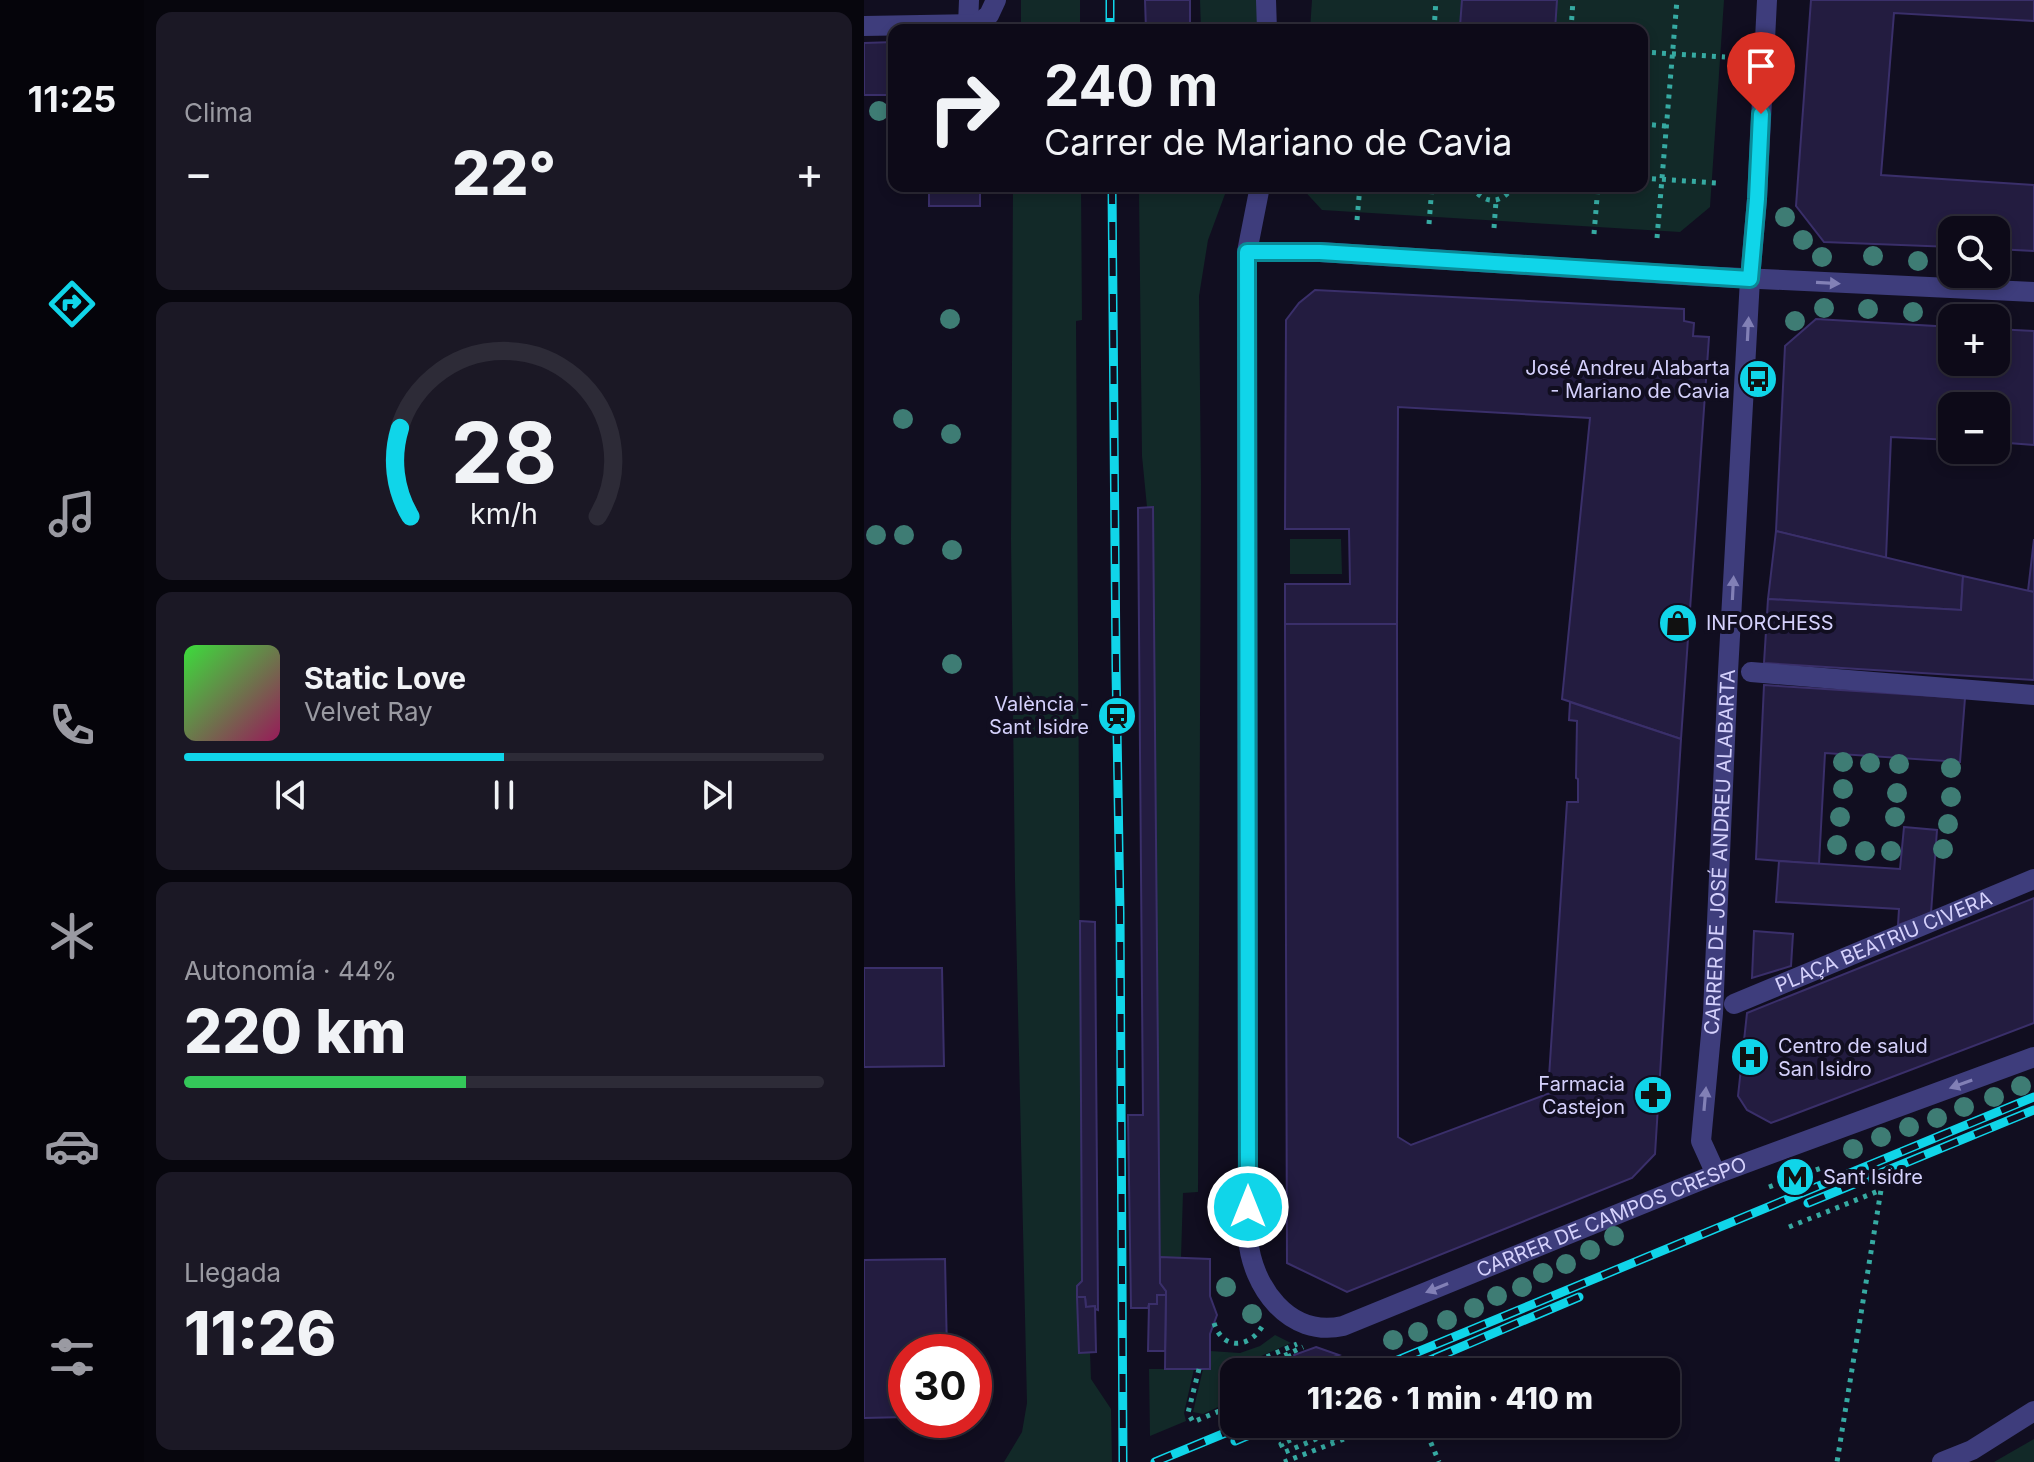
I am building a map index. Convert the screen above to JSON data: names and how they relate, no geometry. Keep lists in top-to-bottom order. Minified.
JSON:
{"streets":{"street":["CARRER DE JOSÉ ANDREU ALABARTA","PLAÇA BEATRIU CIVERA","CARRER DE CAMPOS CRESPO"]},"crossings":[["CARRER DE JOSÉ ANDREU ALABARTA","CARRER DE CAMPOS CRESPO"]],"one_way":["CARRER DE JOSÉ ANDREU ALABARTA"],"places":{"bus stop":["José Andreu Alabarta - Mariano de Cavia"],"shop":["INFORCHESS"],"station":["València - Sant Isidre"],"hospital":["Centro de salud San Isidro"],"pharmacy":["Farmacia Castejon"],"metro station":["Sant Isidre"]},"page":{"tabs":"11:25","tile":["Clima",["Autonomía · 44%","220 km"],["Llegada","11:26"]],"turn":["240 m","Carrer de Mariano de Cavia"],"heat":["−","22°","+"],"map_buttons":["+","−"],"song":["Static Love","Velvet Ray"],"limit":"30","trip":"11:26 · 1 min · 410 m","gauge":["28","km/h"]}}
